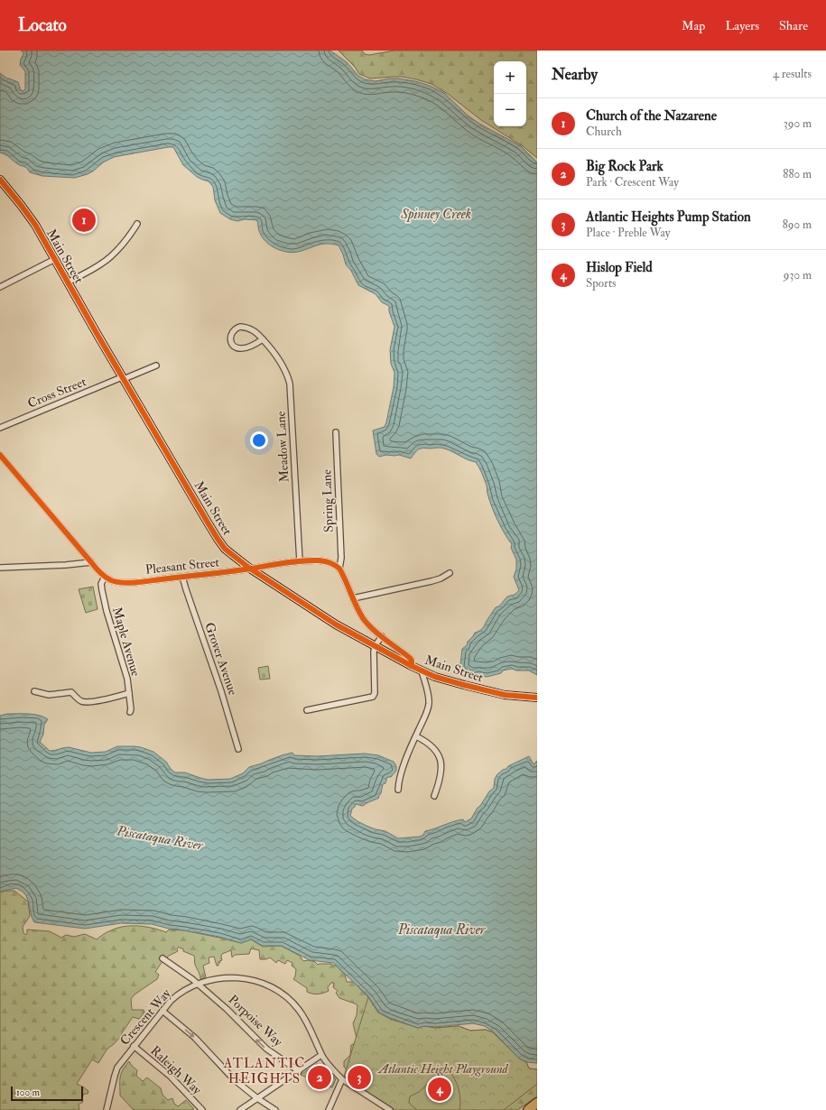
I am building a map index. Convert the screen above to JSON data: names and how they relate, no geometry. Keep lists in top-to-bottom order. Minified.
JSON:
{"streets":{"main road":["Main Street"],"street":["Cross Street","Meadow Lane","Spring Lane","Pleasant Street","Maple Avenue","Grover Avenue","Crescent Way","Porpoise Way","Raleigh Way"]},"crossings":[["Main Street","Cross Street"],["Main Street","Pleasant Street"],["Meadow Lane","Pleasant Street"],["Spring Lane","Pleasant Street"],["Pleasant Street","Maple Avenue"],["Pleasant Street","Grover Avenue"],["Crescent Way","Porpoise Way"],["Crescent Way","Raleigh Way"]],"districts":["ATLANTIC HEIGHTS"],"water":["Spinney Creek","Piscataqua River"],"parks":["Atlantic Height Playground"],"scale_bar":"100 m","page":{"header":"Locato","nav":["Map","Layers","Share"],"heading":["Nearby","4 results"],"map_buttons":["+","−"],"list":[{"mark":"1","name":"Church of the Nazarene","note":"Church","value":"390 m"},{"mark":"2","name":"Big Rock Park","note":"Park · Crescent Way","value":"880 m"},{"mark":"3","name":"Atlantic Heights Pump Station","note":"Place · Preble Way","value":"890 m"},{"mark":"4","name":"Hislop Field","note":"Sports","value":"930 m"}],"pins":["1","2","3","4"],"scale":"100 m"}}
